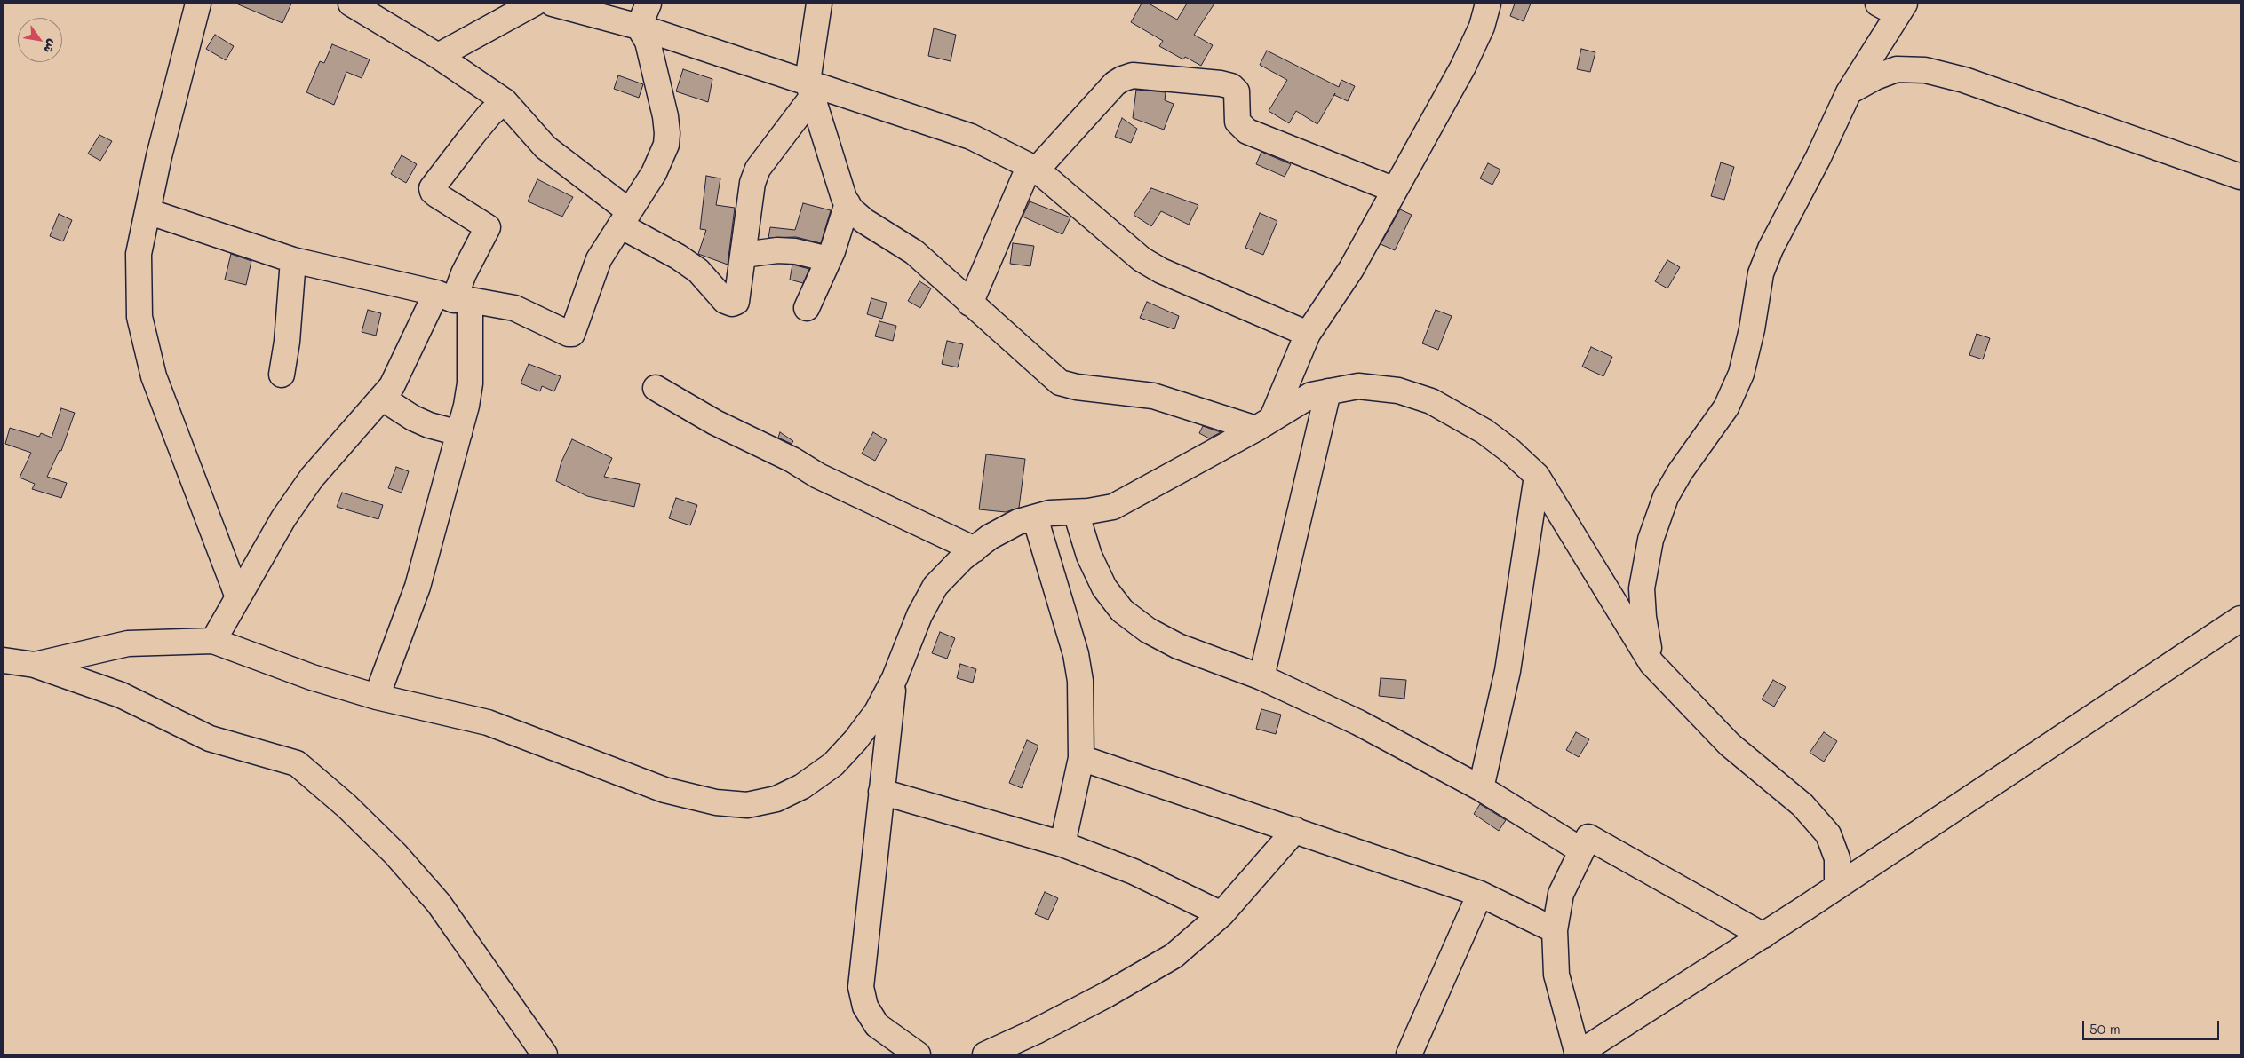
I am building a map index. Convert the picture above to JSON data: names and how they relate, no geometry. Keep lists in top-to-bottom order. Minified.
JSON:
{"scale_bar":"50 m","north":"bottom right"}
